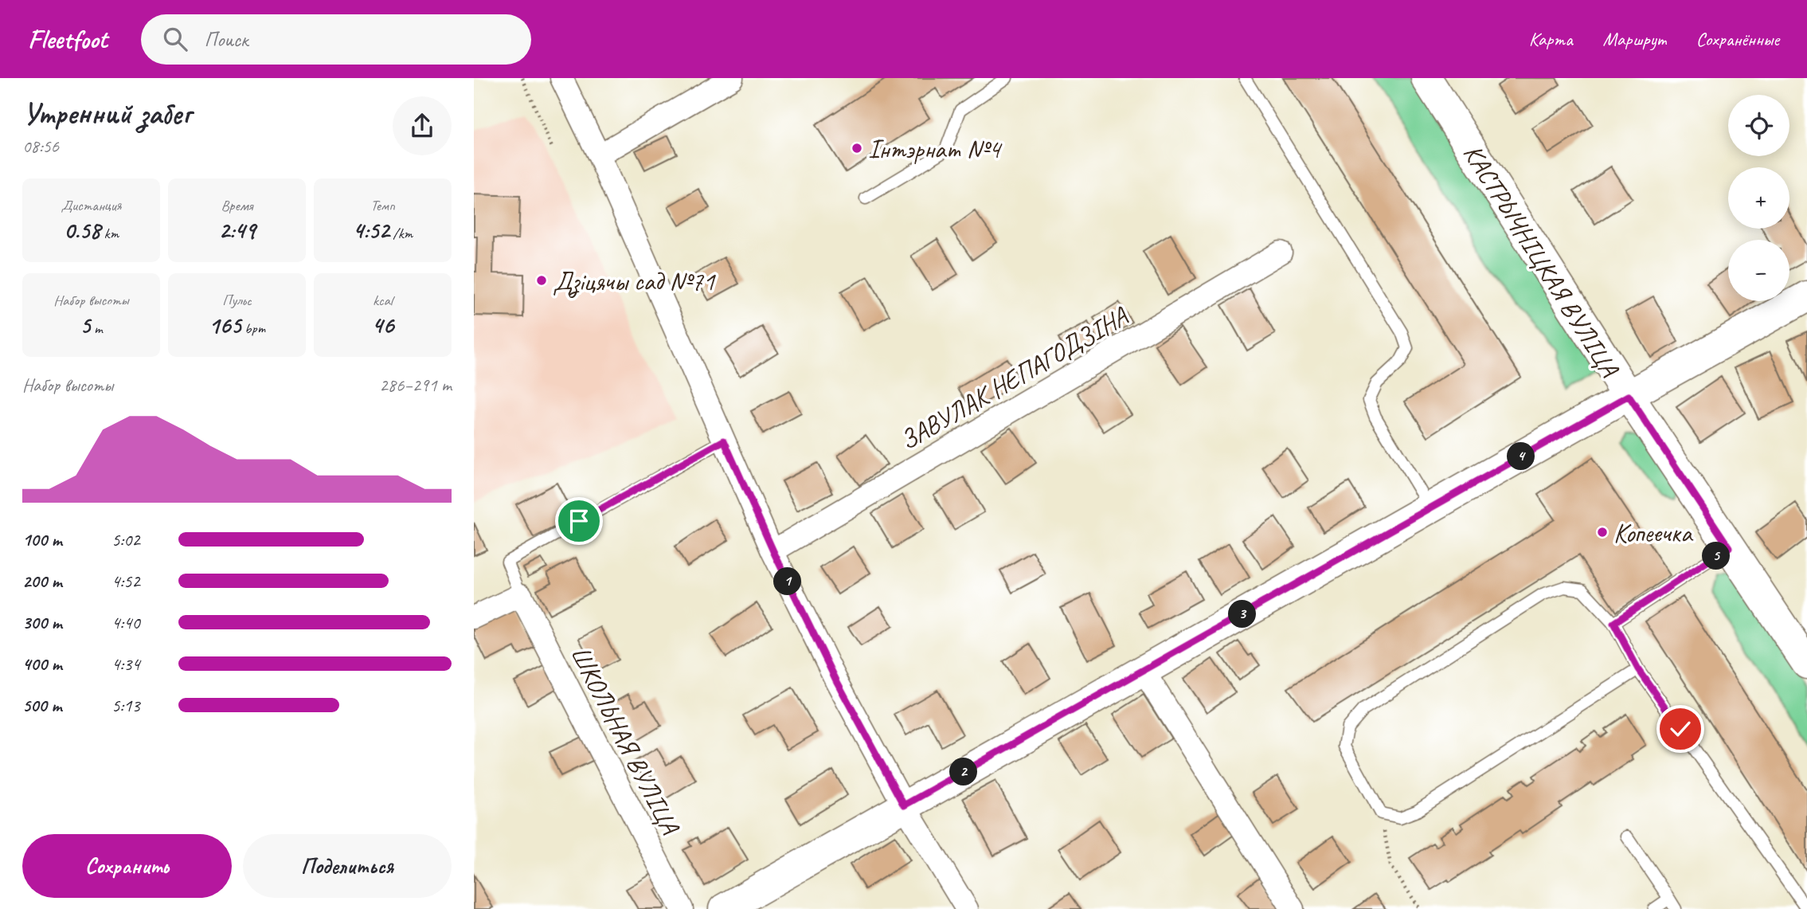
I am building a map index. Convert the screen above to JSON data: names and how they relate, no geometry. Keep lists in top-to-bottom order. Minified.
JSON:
{"streets":{"main road":["КАСТРЫЧНІЦКАЯ ВУЛІЦА"],"street":["ЗАВУЛАК НЕПАГОДЗІНА","ШКОЛЬНАЯ ВУЛІЦА"]},"places":["Інтэрнат №4","Дзіцячы сад №71","Копеечка"],"page":{"header":"Fleetfoot","search":"Поиск","nav":["Карта","Маршрут","Сохранённые"],"heading":["Утренний забег","08:56"],"map_buttons":["+","−"],"stats":[["Дистанция","0.58 km"],["Время","2:49"],["Темп","4:52 /km"],["Набор высоты","5 m"],["Пульс","165 bpm"],["kcal","46"]],"chart":["Набор высоты","286–291 m"],"pins":["4","5","1","3","2"],"list":[{"name":"100 m","note":"5:02"},{"name":"200 m","note":"4:52"},{"name":"300 m","note":"4:40"},{"name":"400 m","note":"4:34"},{"name":"500 m","note":"5:13"}],"buttons":["Сохранить","Поделиться"]}}
